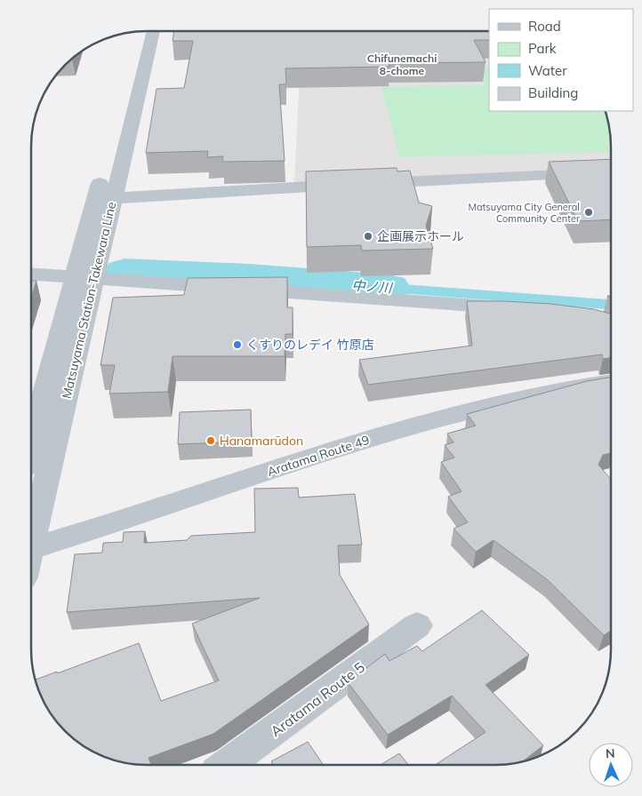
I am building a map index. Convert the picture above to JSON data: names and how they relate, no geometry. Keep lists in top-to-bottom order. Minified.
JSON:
{"streets":{"street":["Matsuyama Station-Takewara Line","Aratama Route 49","Aratama Route 5"]},"districts":["Chifunemachi 8-chome"],"water":["中ノ川"],"places":["Matsuyama City General Community Center","企画展示ホール","くすりのレデイ 竹原店","Hanamarūdon"],"legend":["Road","Park","Water","Building"],"north":"top"}
